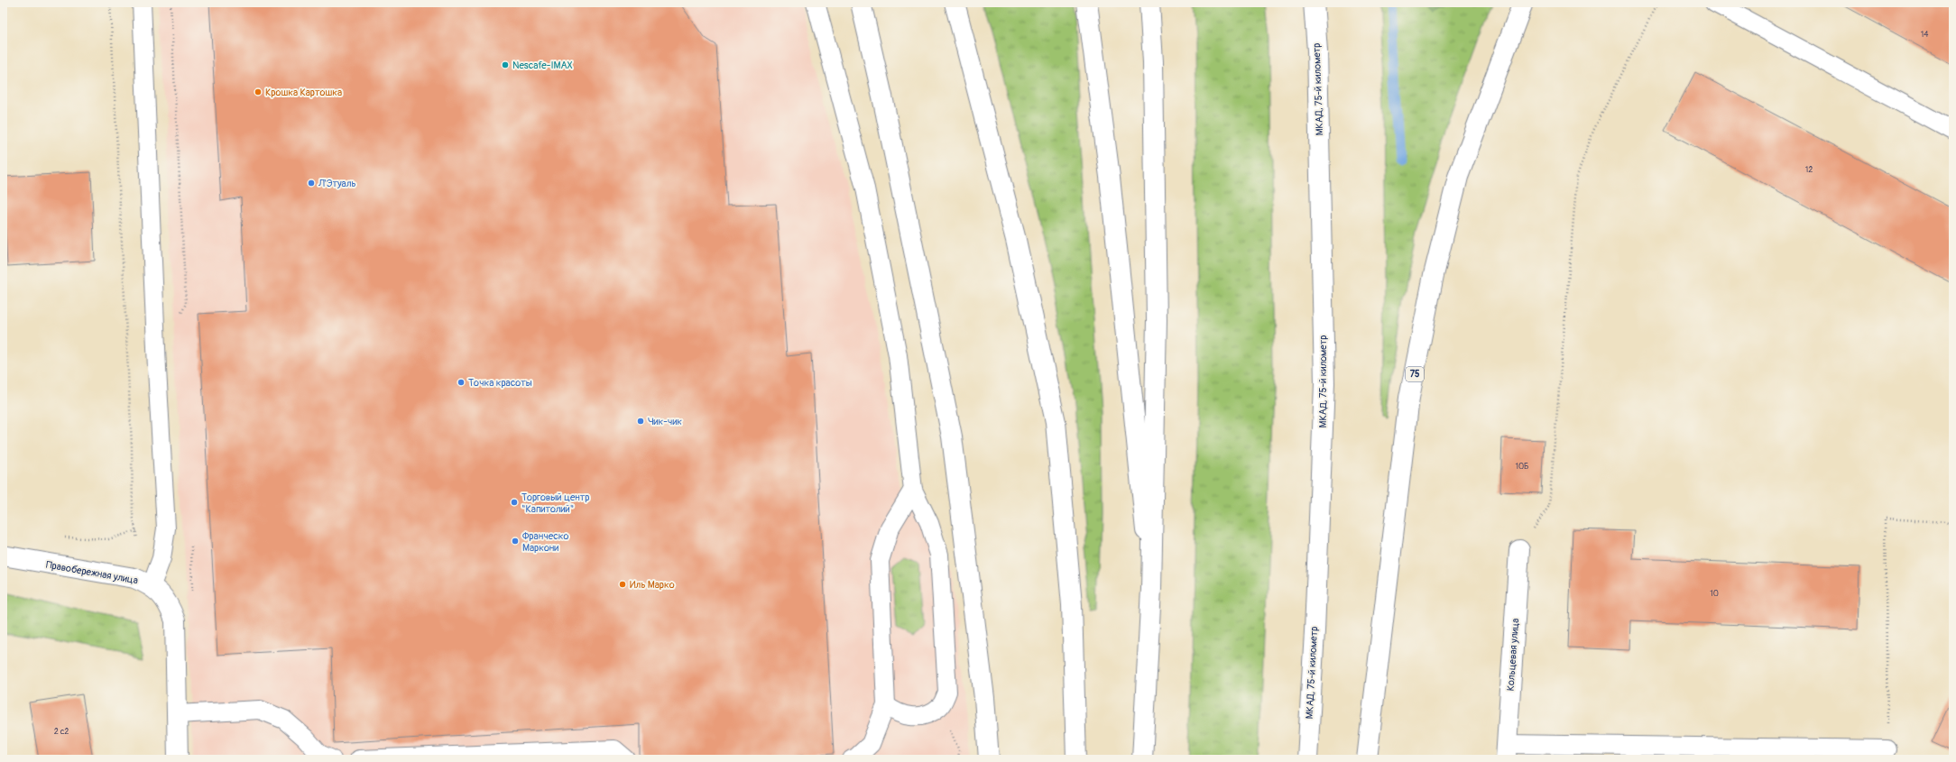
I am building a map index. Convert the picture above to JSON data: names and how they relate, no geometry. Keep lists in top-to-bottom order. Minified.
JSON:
{"streets":{"main road":["МКАД, 75-й километр","75","Правобережная улица","Кольцевая улица"]},"places":["Nescafe-IMAX","Крошка Картошка","Л'Этуаль","Точка красоты","Чик-чик","Торговый центр \"Капитолий\"","Франческо Маркони","Иль Марко"],"house_numbers":["14","12","10Б","10","2 с2"]}
